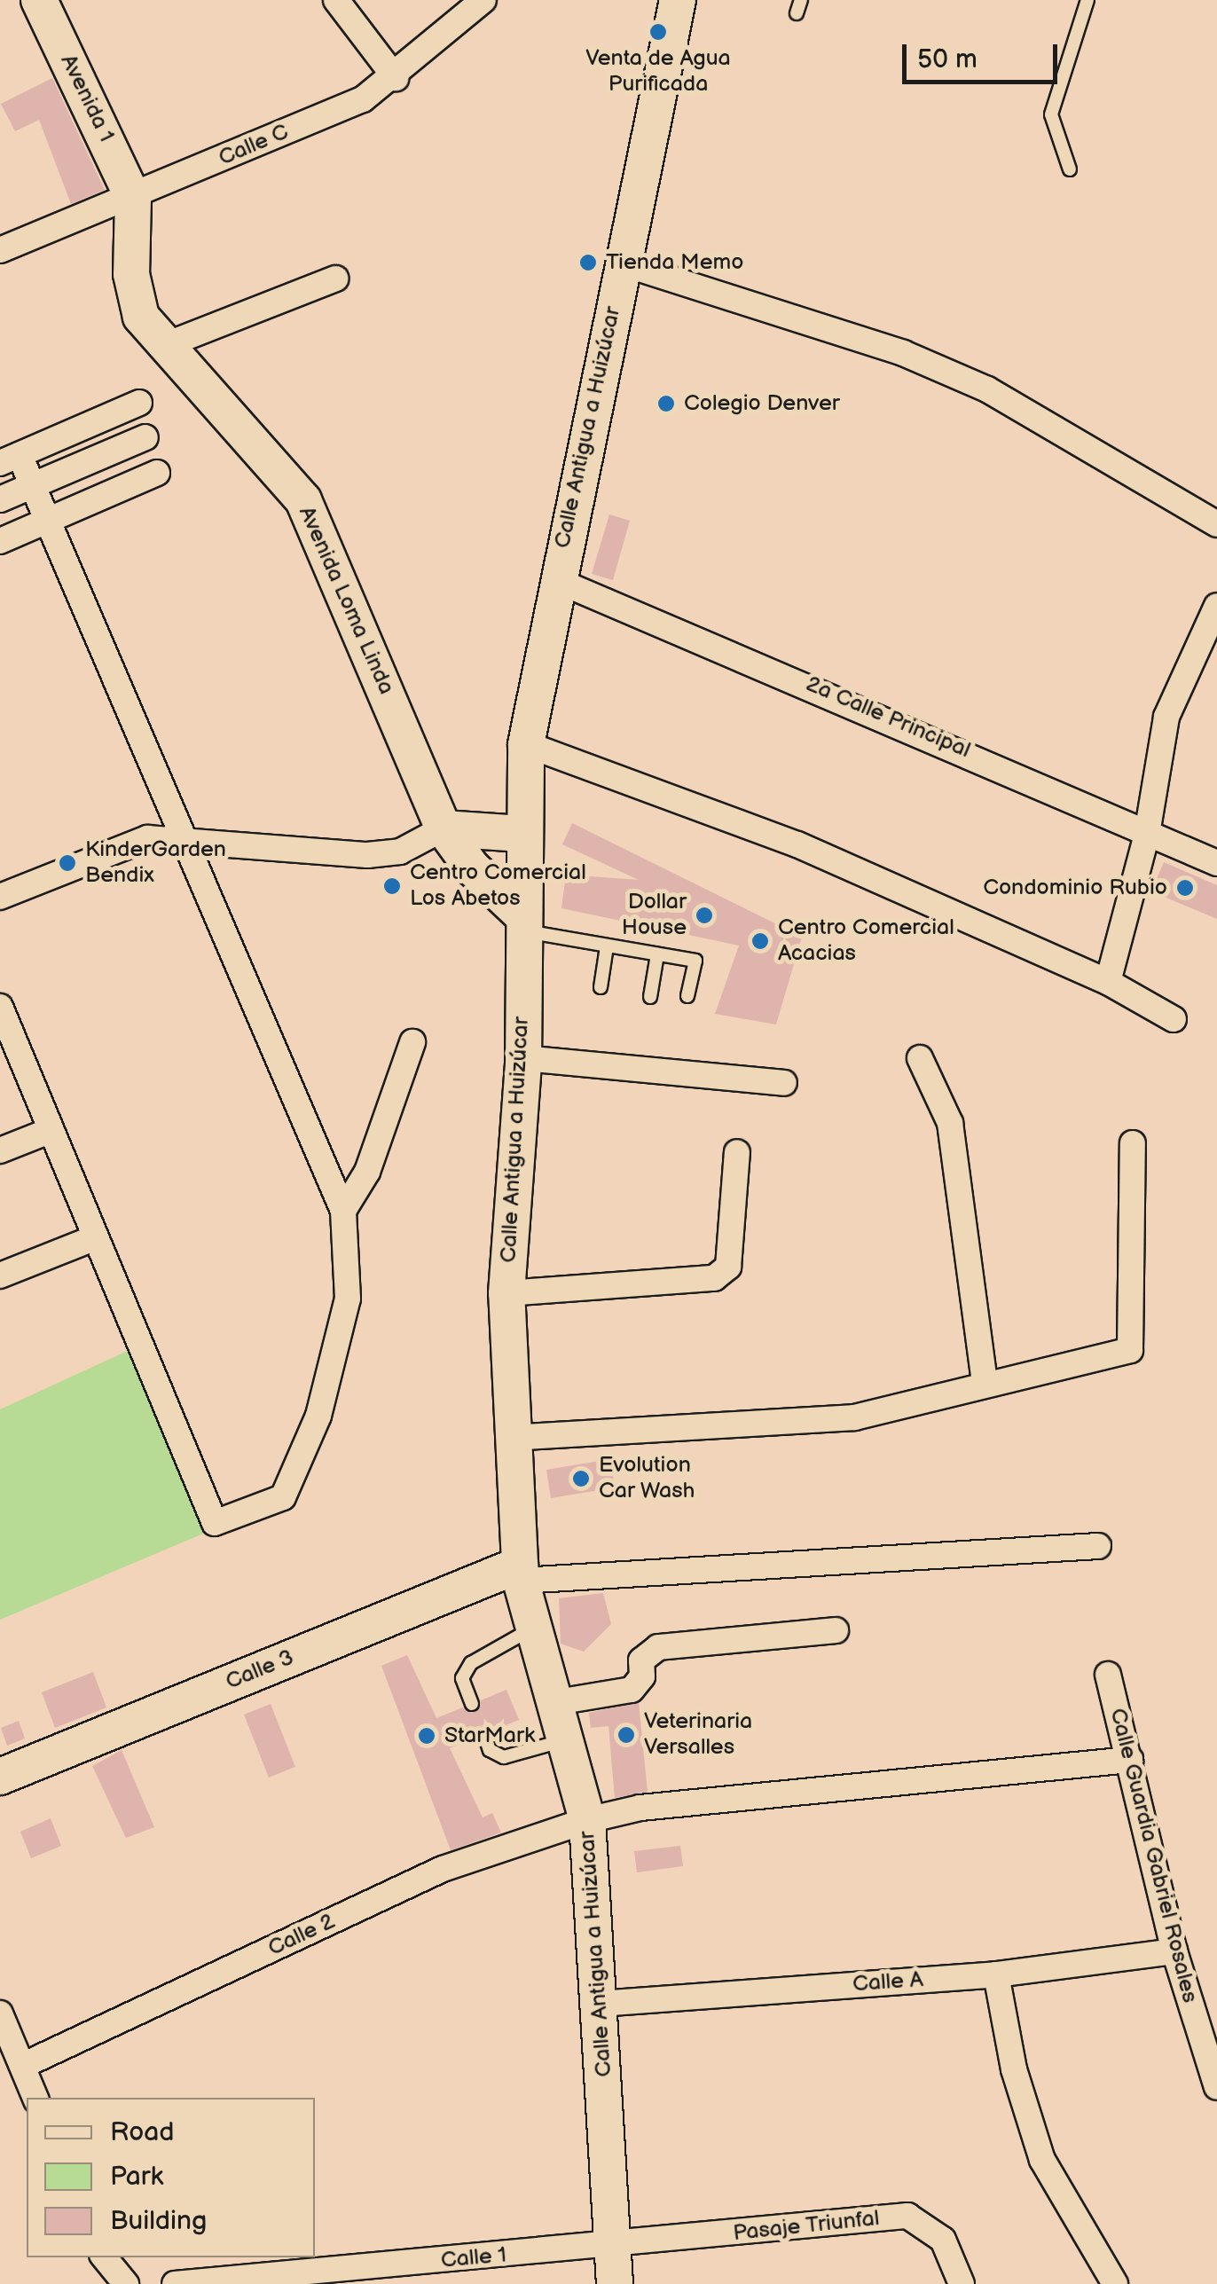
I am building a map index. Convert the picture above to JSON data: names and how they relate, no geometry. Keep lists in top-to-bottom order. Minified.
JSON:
{"streets":{"main road":["Avenida 1","Calle Antigua a Huizúcar","Avenida Loma Linda","Calle 3"],"street":["Calle C","2a Calle Principal","Calle Guardia Gabriel Rosales","Calle 2","Calle A","Pasaje Triunfal","Calle 1"]},"crossings":[["Avenida 1","Calle C"],["Avenida 1","Avenida Loma Linda"],["Calle C","Avenida Loma Linda"],["Calle Antigua a Huizúcar","Avenida Loma Linda"],["Calle Antigua a Huizúcar","2a Calle Principal"],["Calle Antigua a Huizúcar","Calle 3"],["Calle Antigua a Huizúcar","Calle 2"],["Calle Antigua a Huizúcar","Calle A"],["Calle Antigua a Huizúcar","Pasaje Triunfal"],["Calle Antigua a Huizúcar","Calle 1"],["Calle Guardia Gabriel Rosales","Calle 2"],["Calle Guardia Gabriel Rosales","Calle A"],["Pasaje Triunfal","Calle 1"]],"places":["Venta de Agua Purificada","Tienda Memo","Colegio Denver","KinderGarden Bendix","Centro Comercial Los Abetos","Condominio Rubio","Dollar House","Centro Comercial Acacias","Evolution Car Wash","Veterinaria Versalles","StarMark"],"legend":["Road","Park","Building"],"scale_bar":"50 m"}
